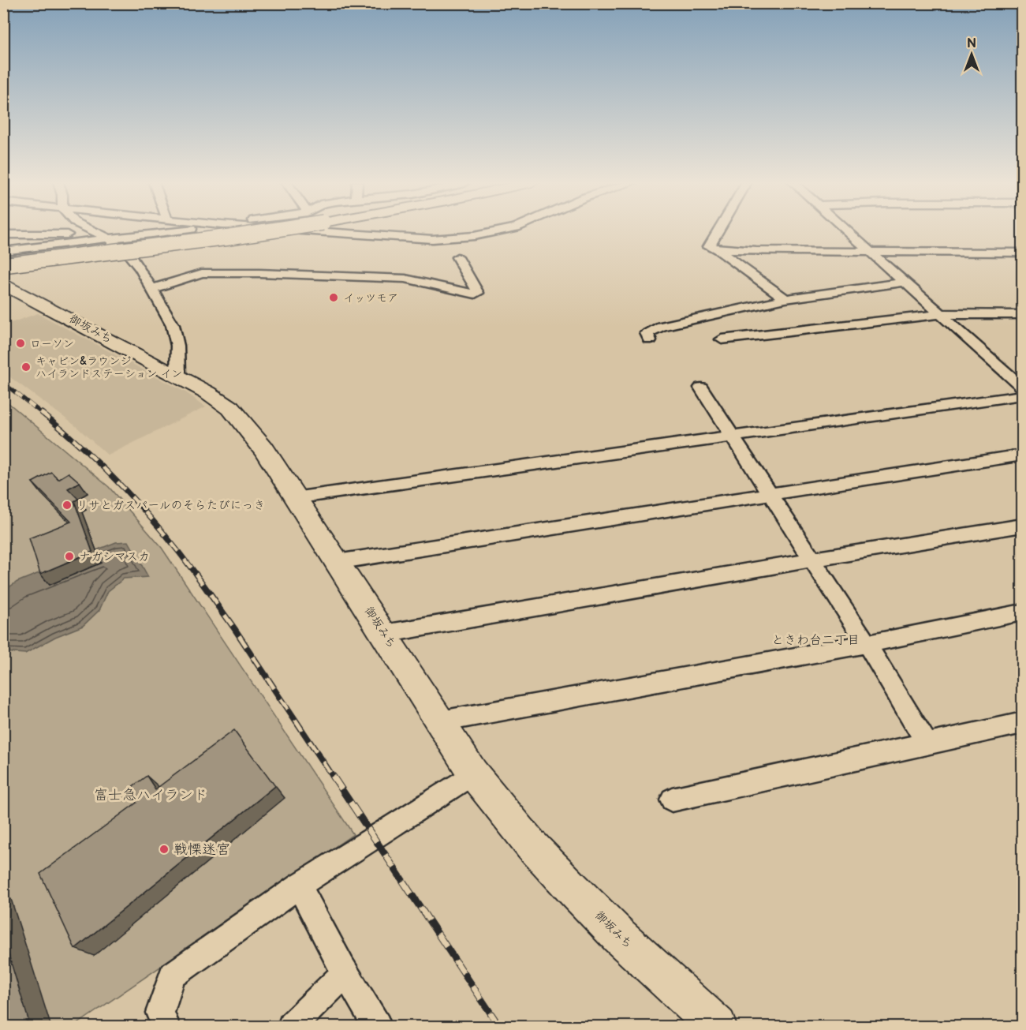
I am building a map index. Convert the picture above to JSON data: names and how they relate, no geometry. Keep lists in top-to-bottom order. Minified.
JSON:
{"streets":{"highway":["御坂みち"]},"districts":["ときわ台二丁目"],"parks":["富士急ハイランド"],"places":["イッツモア","ローソン","キャビン&ラウンジ ハイランドステーション イン","リサとガスパールのそらたびにっき","ナガシマスカ","戦慄迷宮"],"north":"top"}
